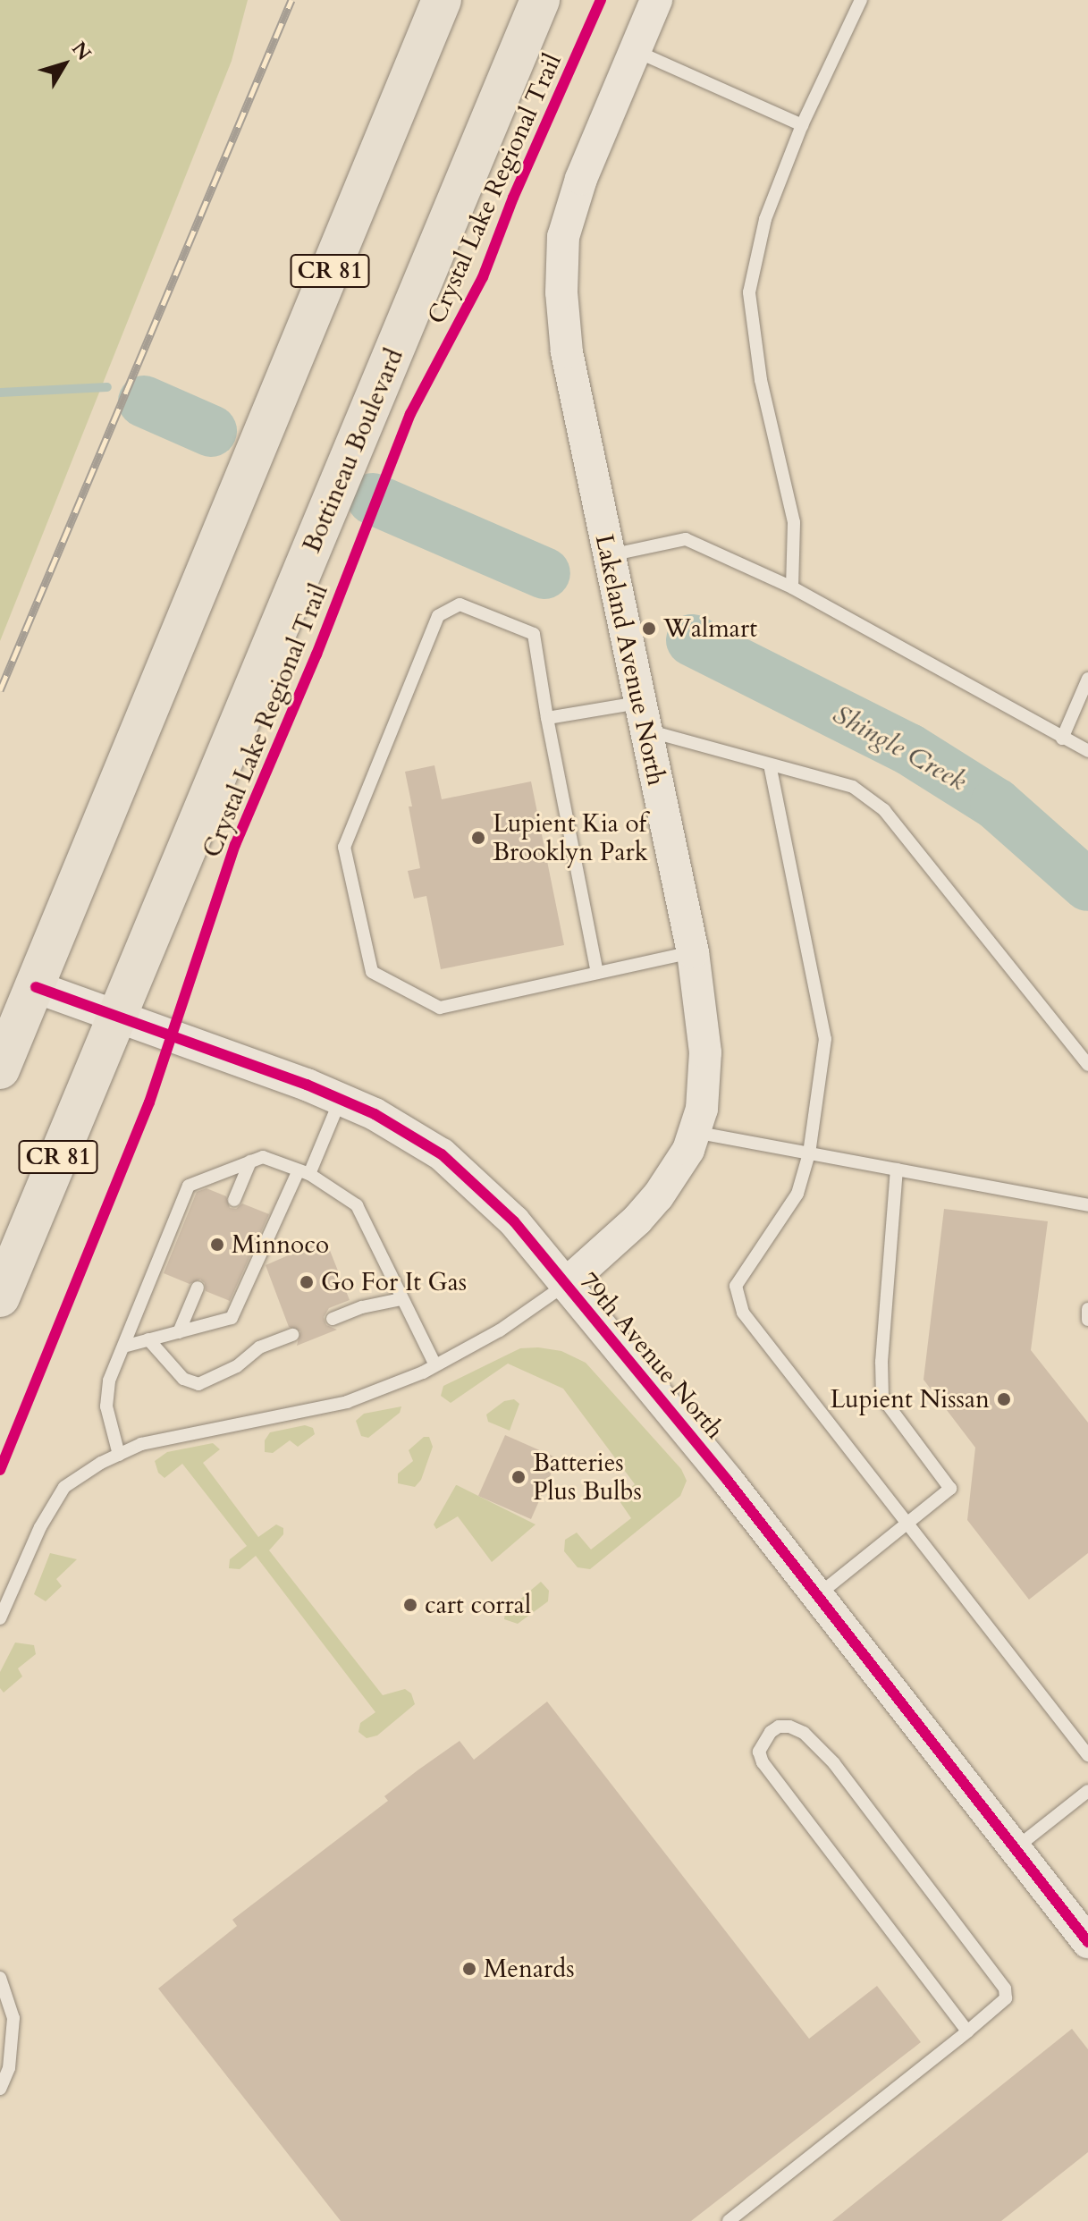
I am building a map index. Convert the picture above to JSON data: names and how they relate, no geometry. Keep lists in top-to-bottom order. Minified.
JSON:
{"streets":{"highway":["CR 81","Bottineau Boulevard"],"street":["Lakeland Avenue North","79th Avenue North"],"cycle path":["Crystal Lake Regional Trail"]},"crossings":[["CR 81","79th Avenue North"],["Bottineau Boulevard","79th Avenue North"],["Lakeland Avenue North","79th Avenue North"]],"water":["Shingle Creek"],"places":["Walmart","Lupient Kia of Brooklyn Park","Minnoco","Go For It Gas","Lupient Nissan","Batteries Plus Bulbs","cart corral","Menards"],"north":"top right"}
